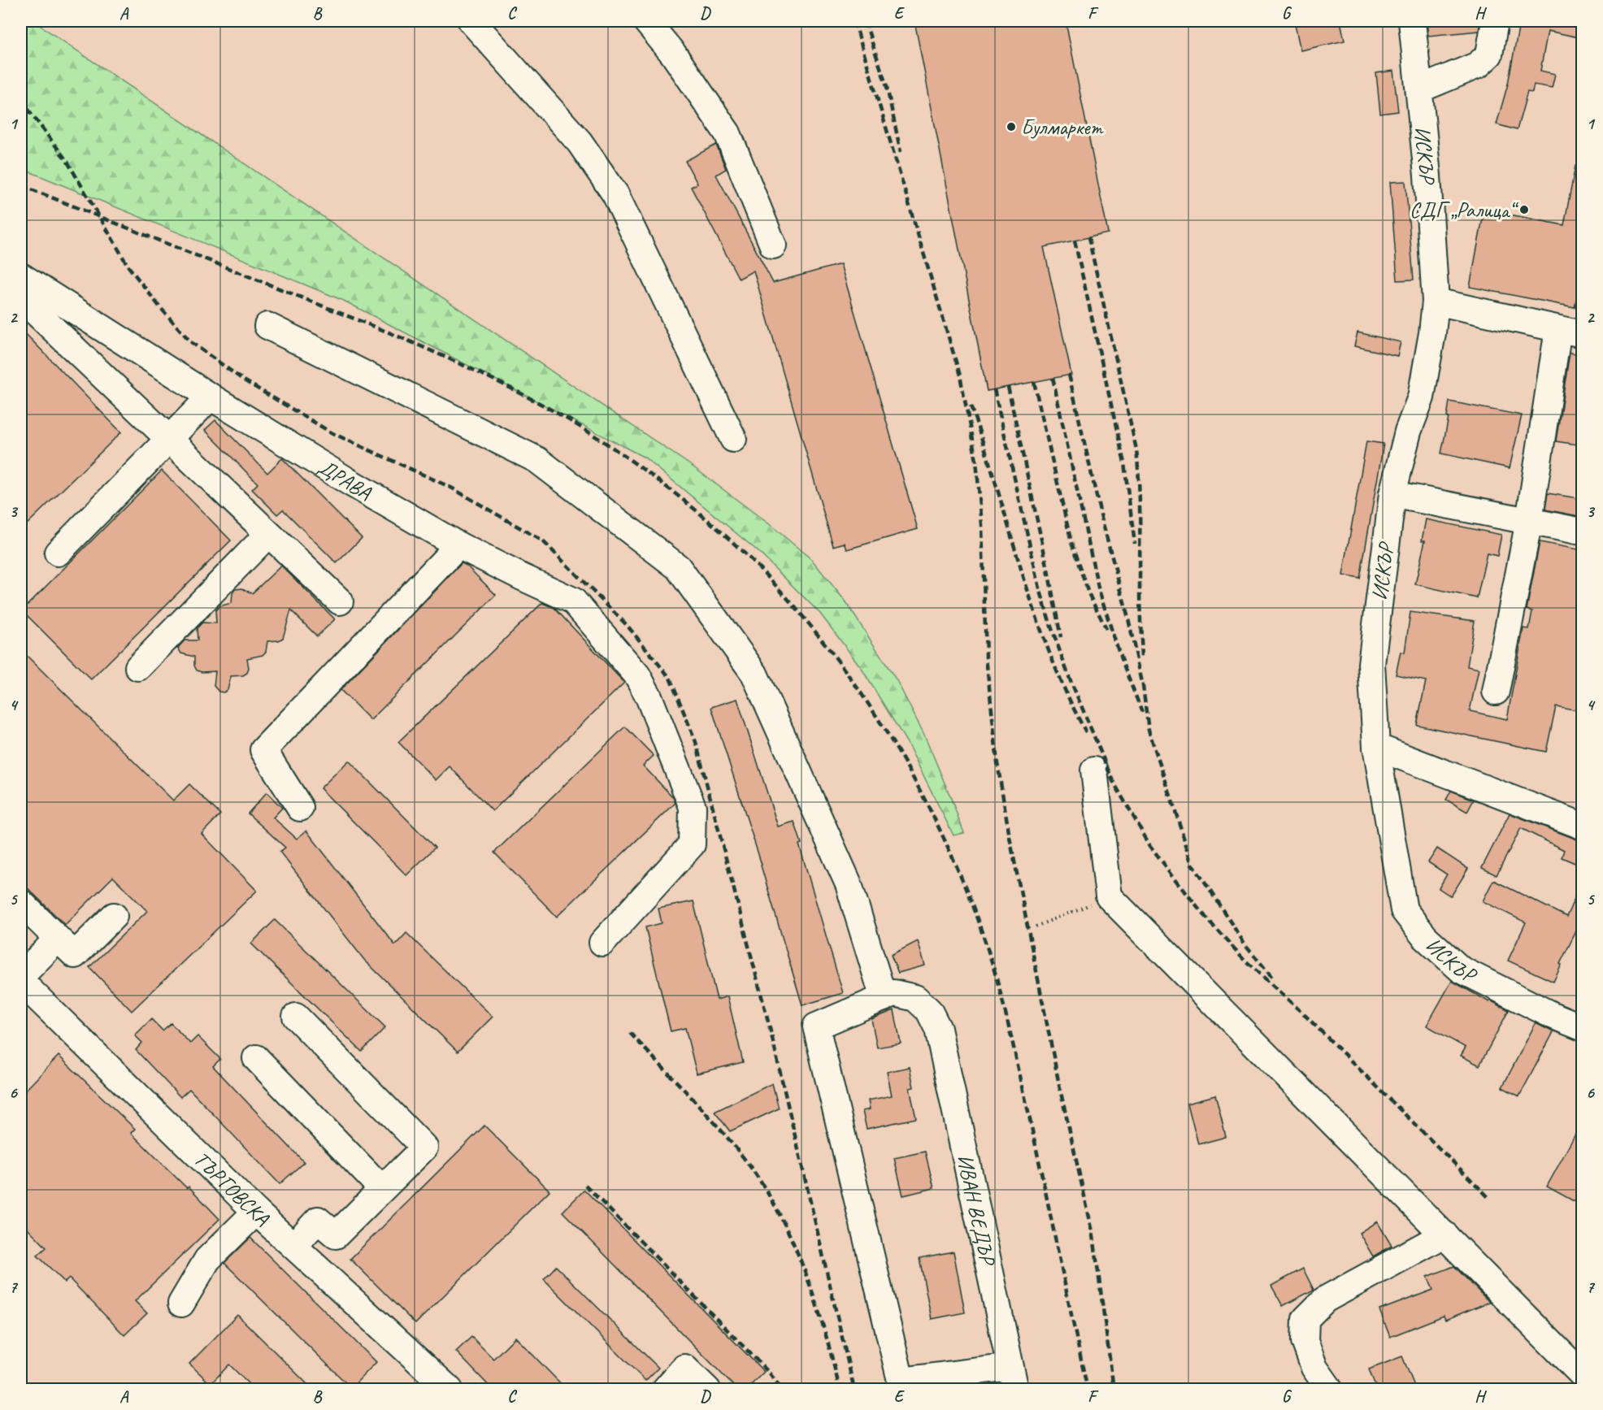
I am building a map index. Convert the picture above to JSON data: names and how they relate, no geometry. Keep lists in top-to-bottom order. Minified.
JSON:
{"streets":{"street":["ИСКЪР","ДРАВА","ТЪРГОВСКА","ИВАН ВЕДЪР"]},"places":["Булмаркет","СДГ „Ралица“"],"grid":{"columns":["A","B","C","D","E","F","G","H"],"rows":["1","2","3","4","5","6","7"]}}
